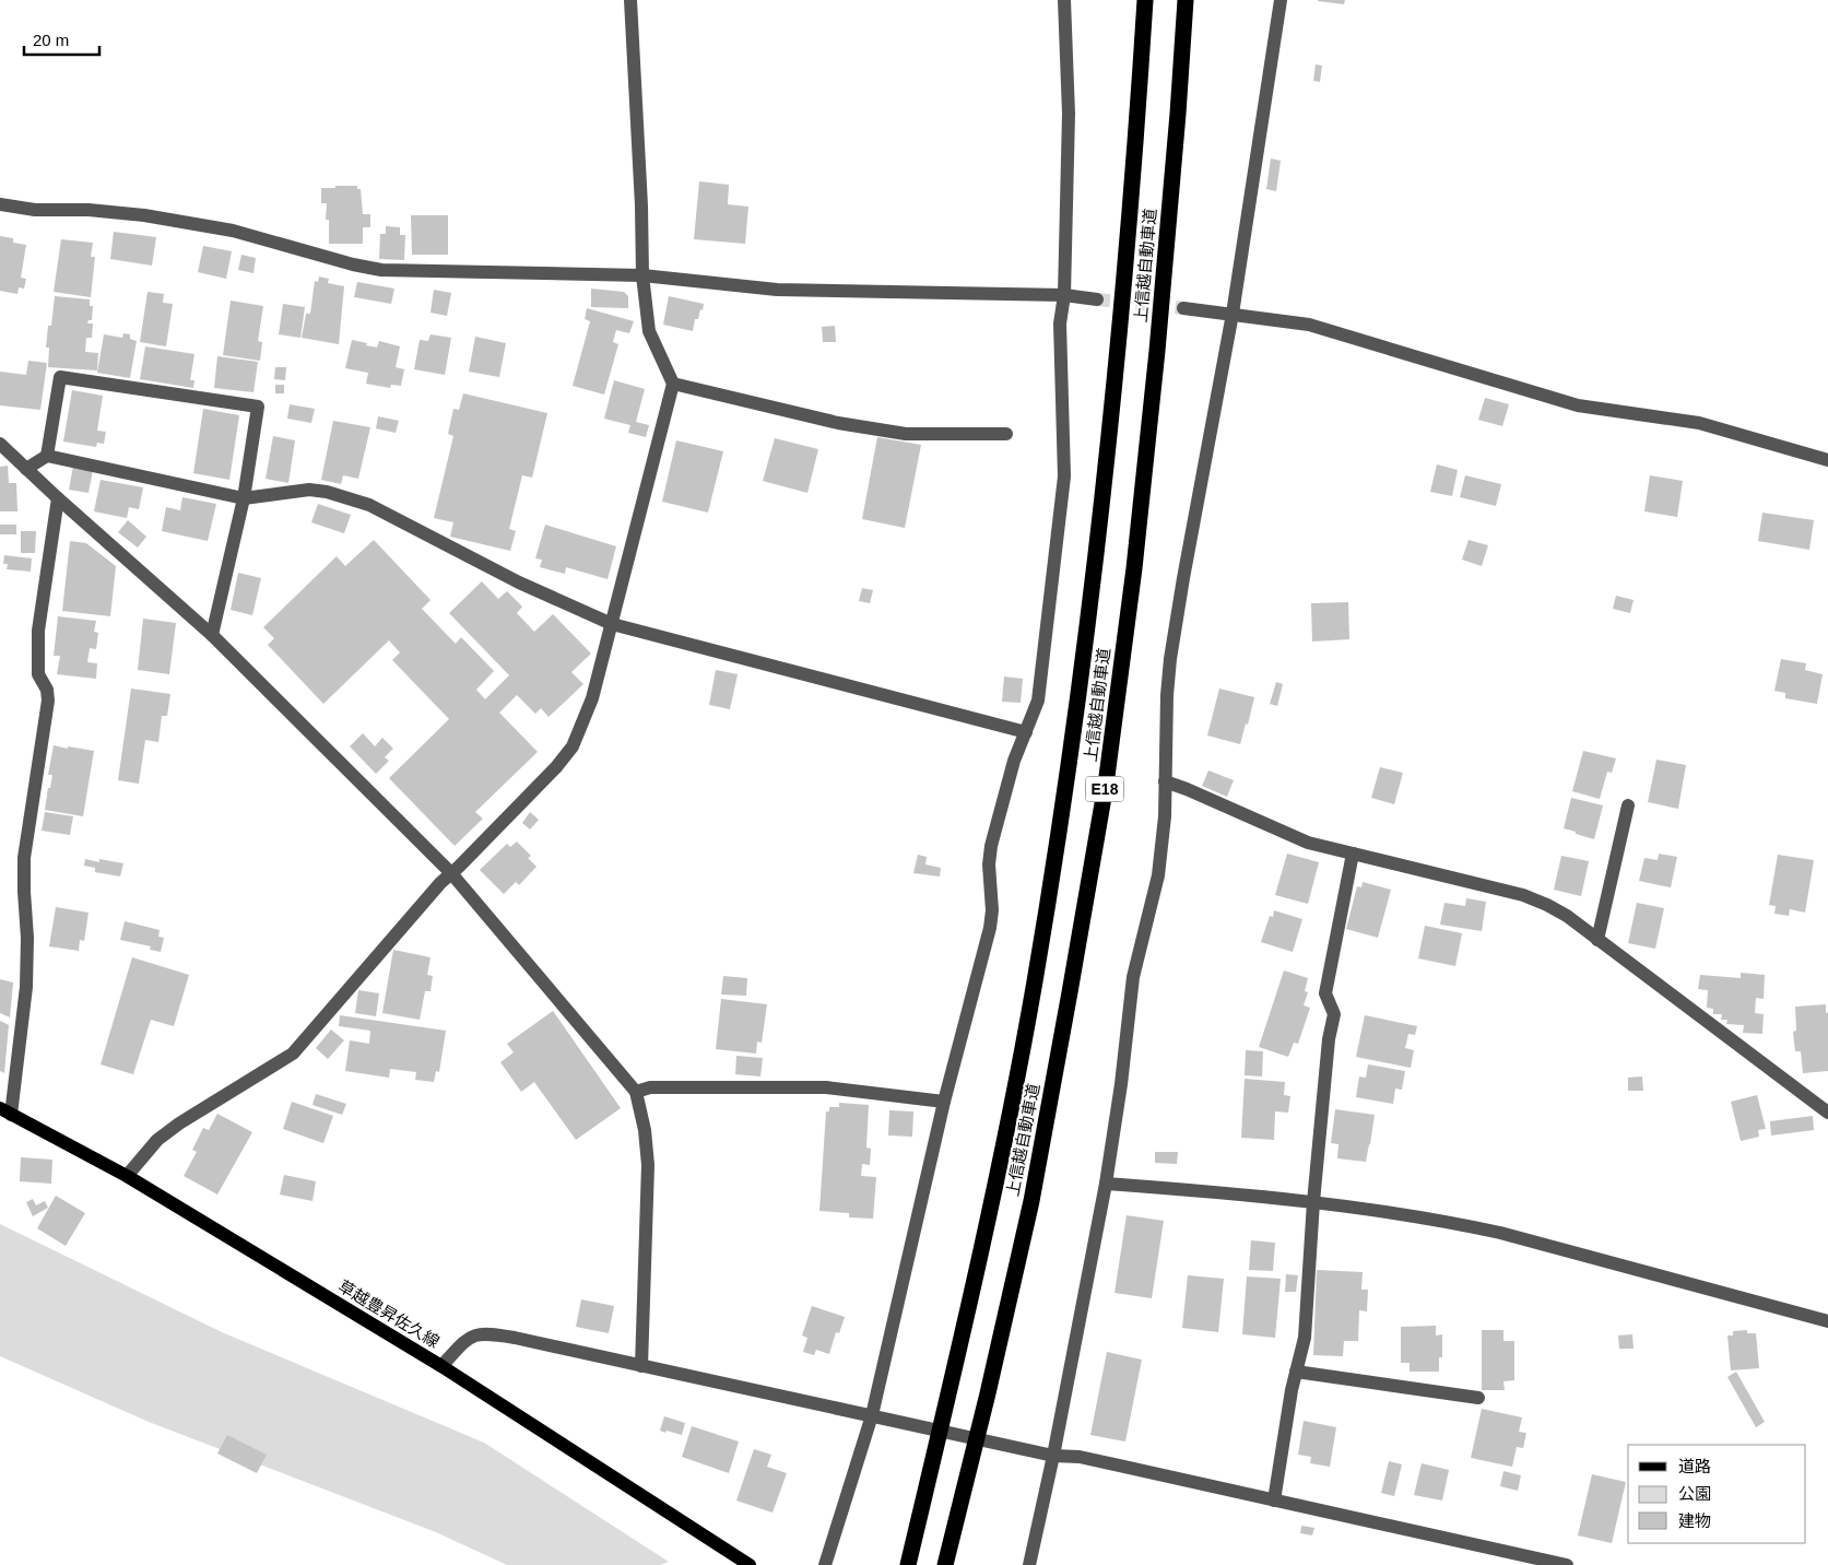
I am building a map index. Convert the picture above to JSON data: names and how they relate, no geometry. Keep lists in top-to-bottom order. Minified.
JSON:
{"streets":{"highway":["上信越自動車道","E18"],"main road":["草越豊昇佐久線"]},"legend":["道路","公園","建物"],"scale_bar":"20 m"}
